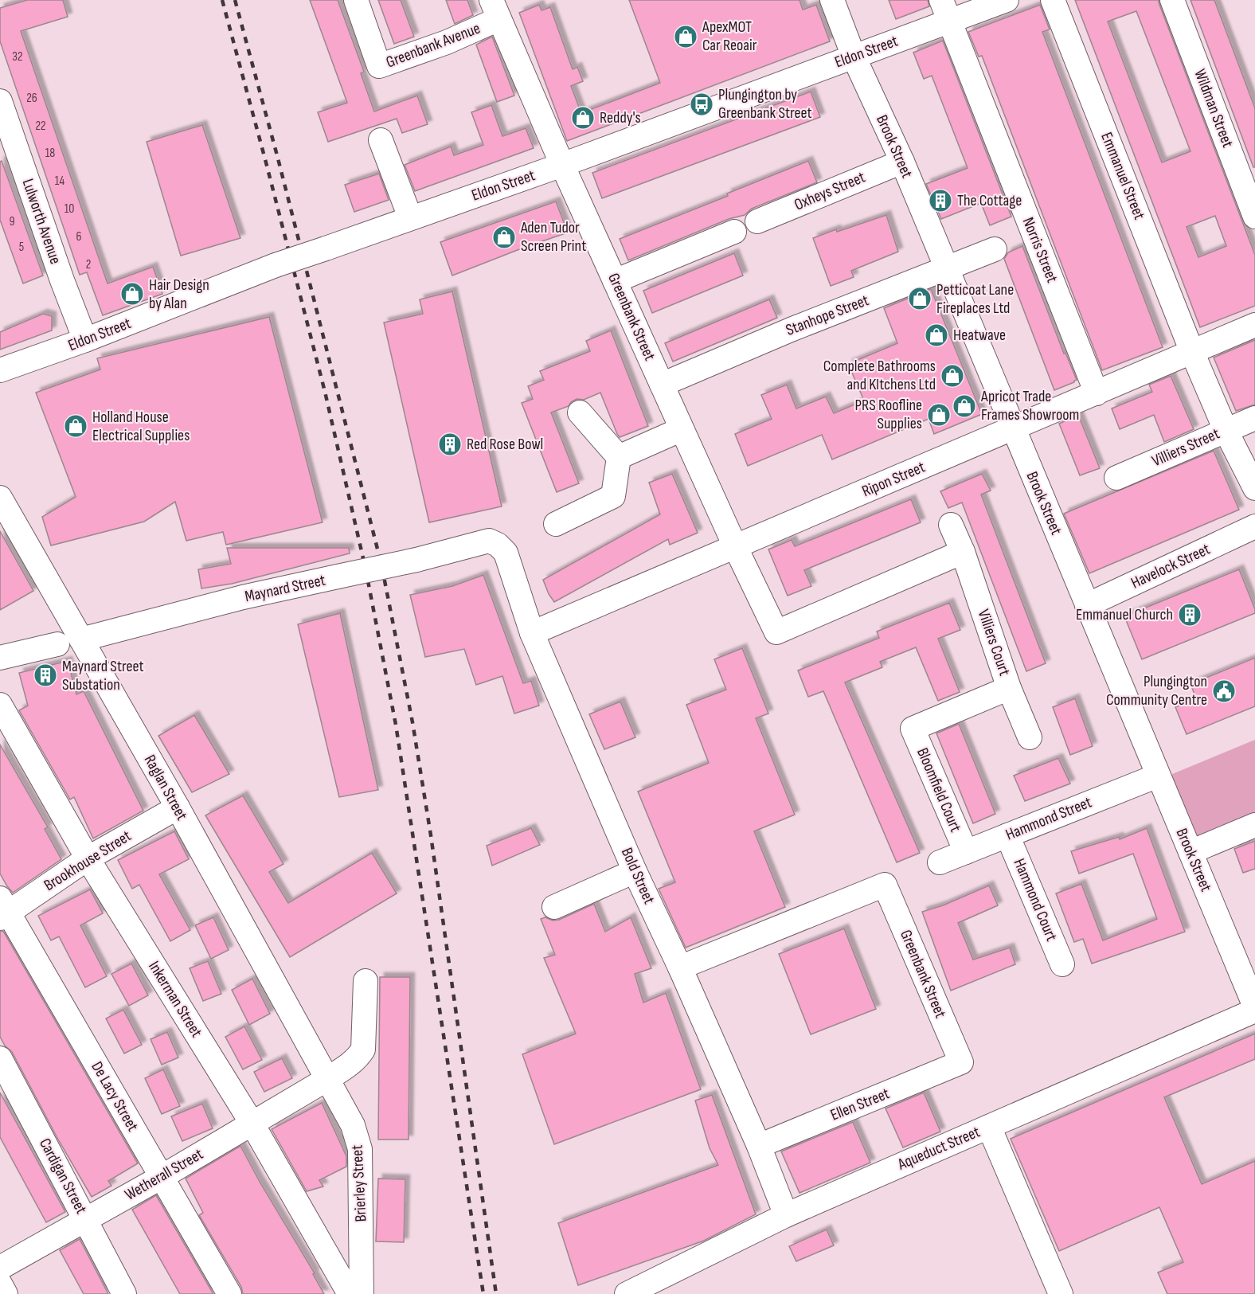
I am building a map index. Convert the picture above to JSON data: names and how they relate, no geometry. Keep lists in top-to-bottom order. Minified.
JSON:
{"streets":{"street":["Greenbank Avenue","Eldon Street","Wildman Street","Brook Street","Emmanuel Street","Oxheys Street","Lulworth Avenue","Norris Street","Stanhope Street","Greenbank Street","Villiers Street","Ripon Street","Havelock Street","Maynard Street","Villiers Court","Raglan Street","Bloomfield Court","Hammond Street","Brookhouse Street","Bold Street","Hammond Court","Inkerman Street","De Lacy Street","Ellen Street","Aqueduct Street","Wetherall Street","Cardigan Street","Brierley Street"]},"crossings":[["Greenbank Avenue","Greenbank Street"],["Eldon Street","Brook Street"],["Eldon Street","Lulworth Avenue"],["Eldon Street","Norris Street"],["Eldon Street","Greenbank Street"],["Brook Street","Oxheys Street"],["Brook Street","Stanhope Street"],["Brook Street","Ripon Street"],["Brook Street","Havelock Street"],["Brook Street","Hammond Street"],["Emmanuel Street","Ripon Street"],["Norris Street","Ripon Street"],["Stanhope Street","Greenbank Street"],["Greenbank Street","Ripon Street"],["Greenbank Street","Villiers Court"],["Greenbank Street","Bold Street"],["Greenbank Street","Ellen Street"],["Ripon Street","Bold Street"],["Maynard Street","Raglan Street"],["Maynard Street","Bold Street"],["Villiers Court","Bloomfield Court"],["Raglan Street","Brookhouse Street"],["Raglan Street","Wetherall Street"],["Raglan Street","Brierley Street"],["Bloomfield Court","Hammond Street"],["Hammond Street","Hammond Court"],["Brookhouse Street","Inkerman Street"],["Brookhouse Street","De Lacy Street"],["Bold Street","Ellen Street"],["Bold Street","Aqueduct Street"],["Inkerman Street","Wetherall Street"],["De Lacy Street","Wetherall Street"],["Wetherall Street","Cardigan Street"],["Wetherall Street","Brierley Street"]],"places":{"shop":["ApexMOT Car Reoair","Reddy's","Aden Tudor Screen Print","Hair Design by Alan","Petticoat Lane Fireplaces Ltd","Heatwave","Complete Bathrooms and KItchens Ltd","Apricot Trade Frames Showroom","PRS Roofline Supplies","Holland House Electrical Supplies"],"bus stop":["Plungington by Greenbank Street"],"building":["The Cottage","Red Rose Bowl","Emmanuel Church","Maynard Street Substation"],"public building":["Plungington Community Centre"]},"house_numbers":["32","26","22","18","14","10","9","6","5","2"]}
